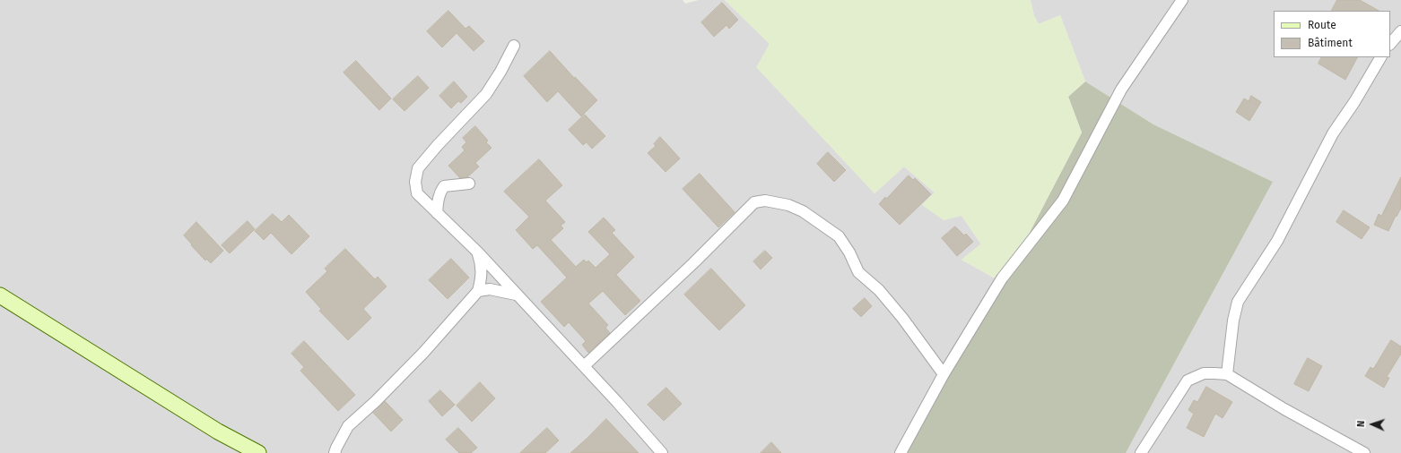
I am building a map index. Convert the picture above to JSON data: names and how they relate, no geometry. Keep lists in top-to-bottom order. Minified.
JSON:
{"legend":["Route","Bâtiment"],"north":"left"}
